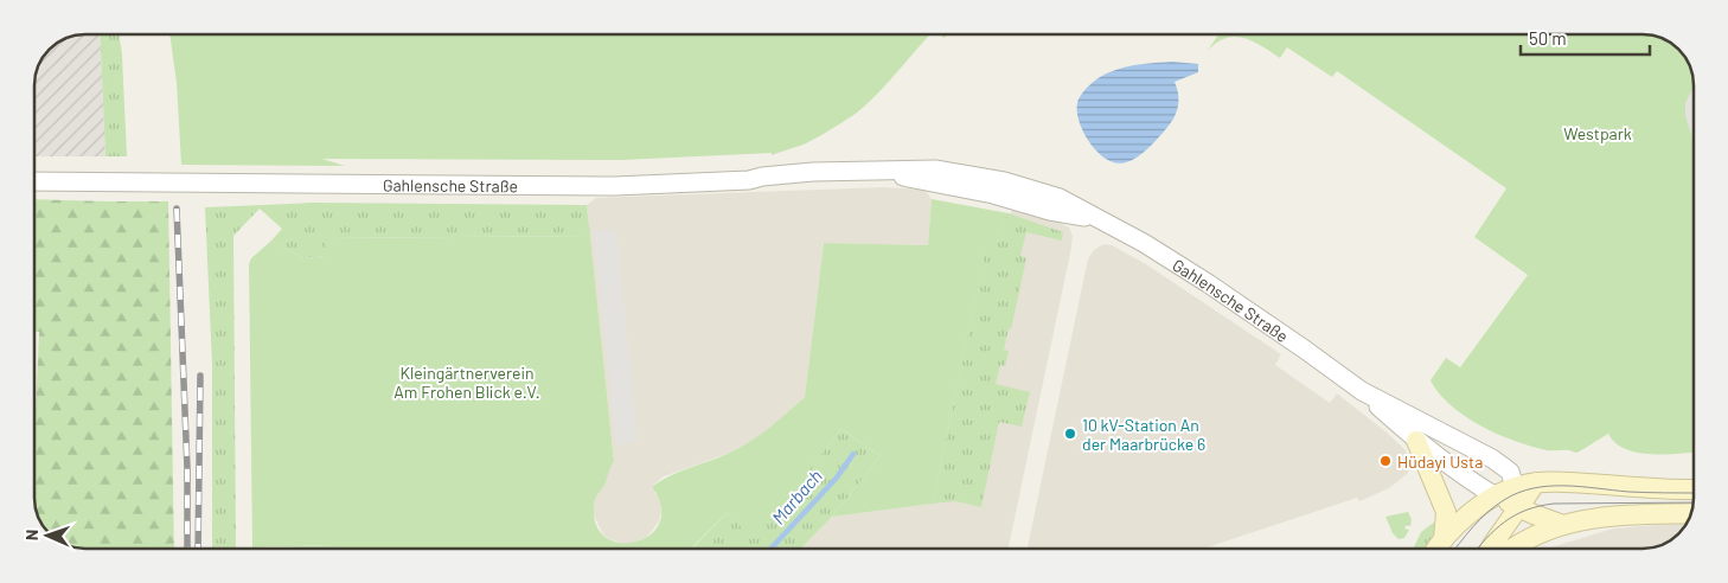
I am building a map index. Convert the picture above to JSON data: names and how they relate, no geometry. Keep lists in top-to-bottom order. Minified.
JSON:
{"streets":{"main road":["Gahlensche Straße"]},"water":["Marbach"],"parks":["Westpark","Kleingärtnerverein Am Frohen Blick e.V."],"places":["10 kV-Station An der Maarbrücke 6","Hüdayi Usta"],"scale_bar":"50 m","north":"left"}
